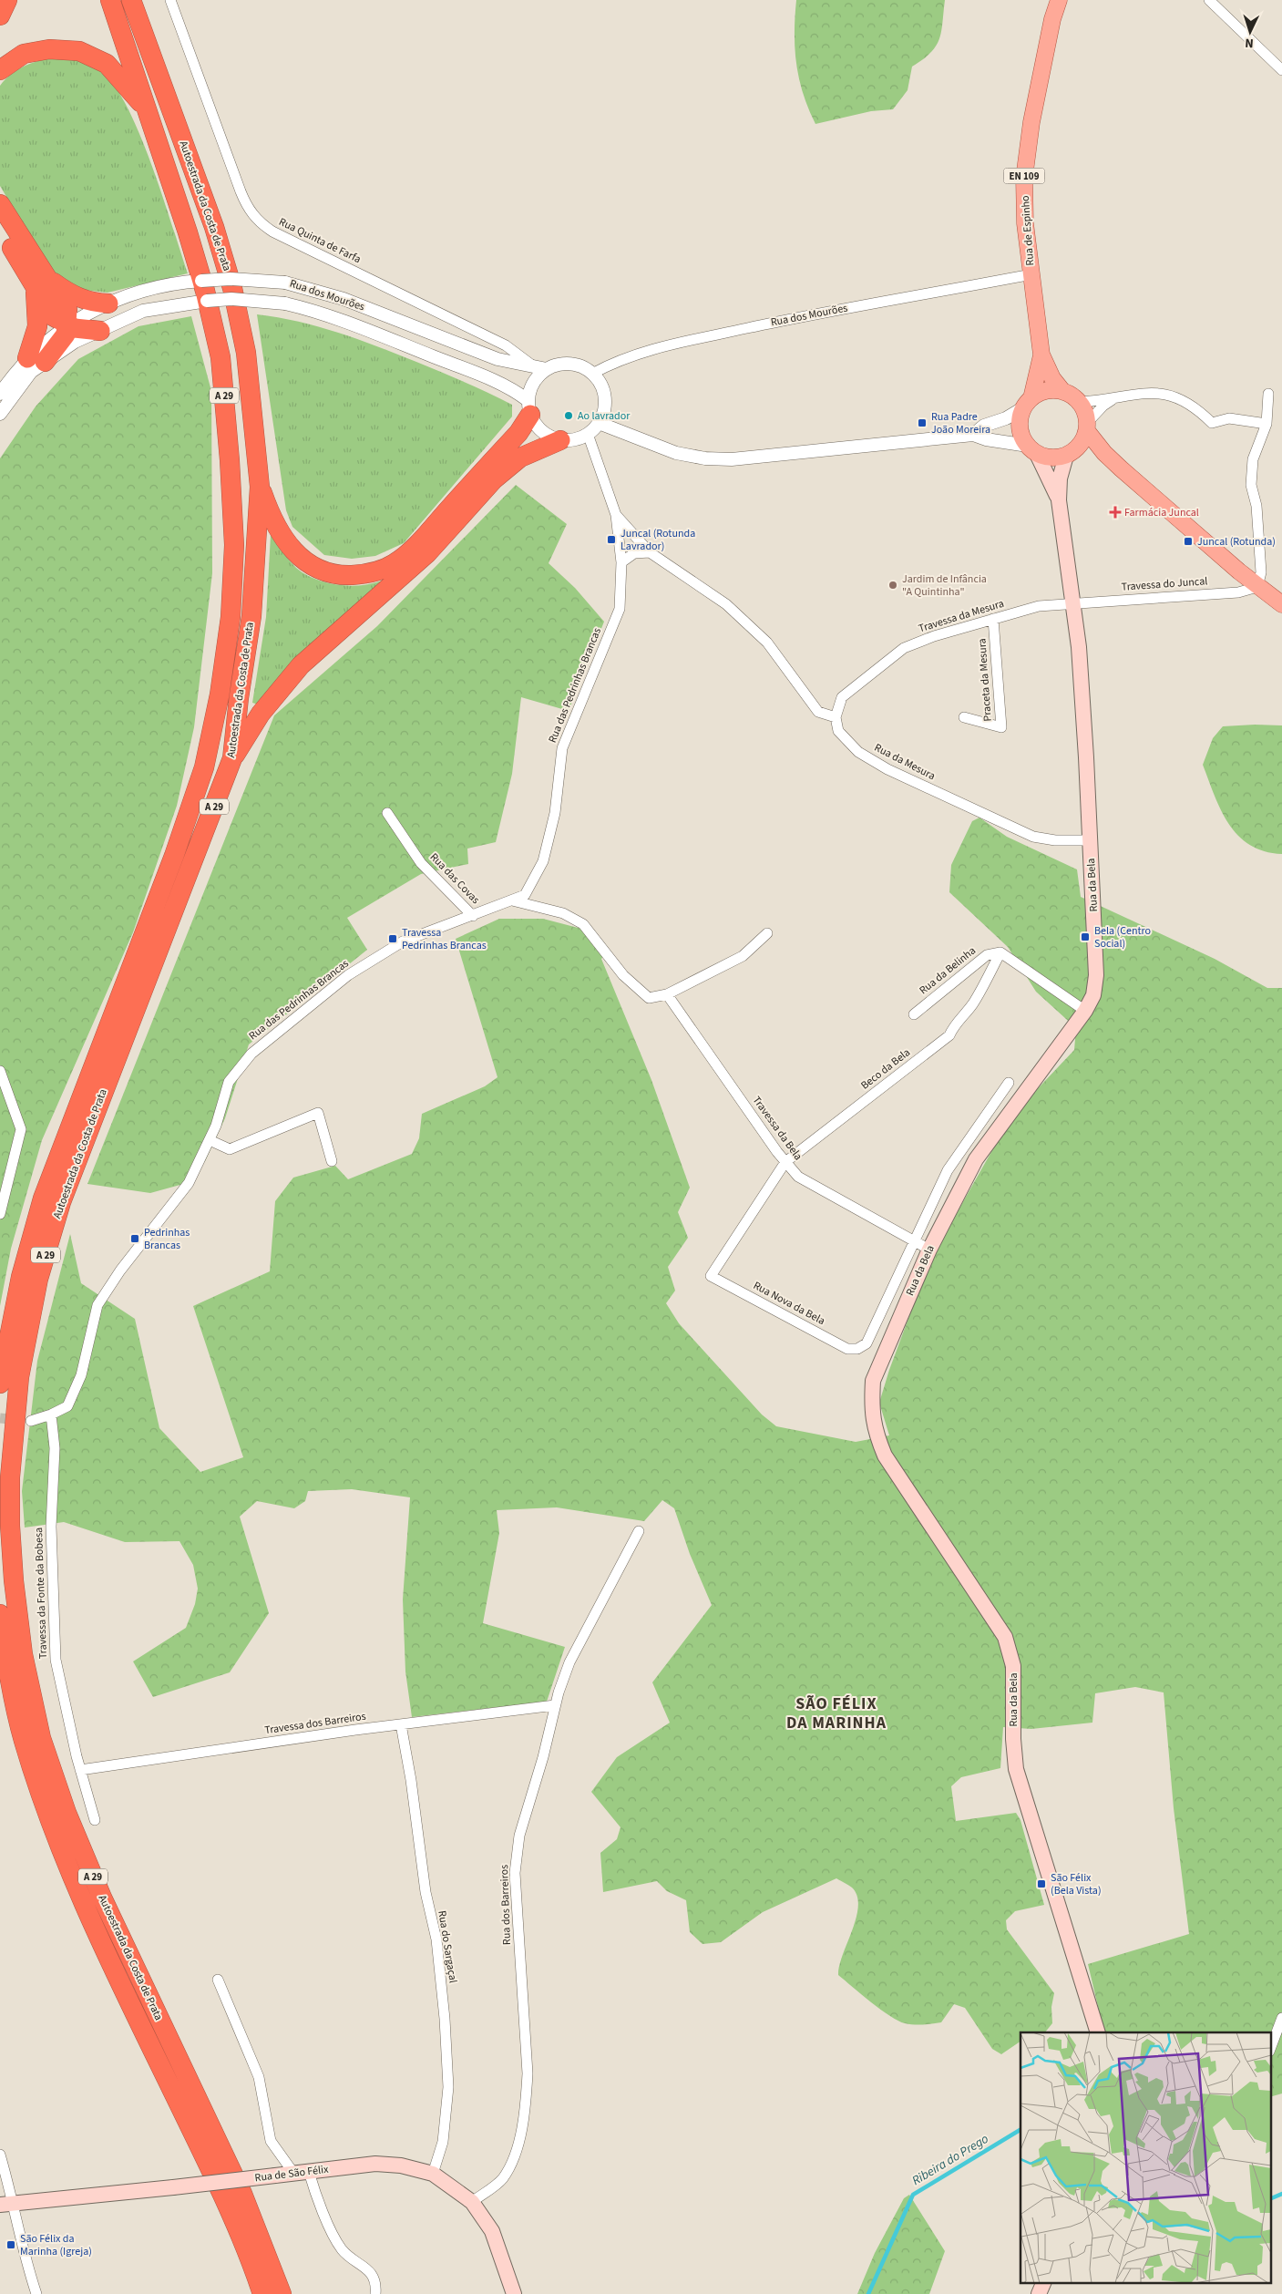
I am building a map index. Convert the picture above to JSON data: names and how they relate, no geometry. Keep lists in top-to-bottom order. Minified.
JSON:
{"streets":{"highway":["Autoestrada da Costa de Prata","A 29"],"main road":["EN 109","Rua de Espinho","Rua da Bela","Rua de São Félix"],"street":["Rua Quinta de Farfa","Rua dos Mourões","Travessa do Juncal","Travessa da Mesura","Praceta da Mesura","Rua das Pedrinhas Brancas","Rua da Mesura","Rua das Covas","Rua da Belinha","Beco da Bela","Travessa da Bela","Rua Nova da Bela","Travessa da Fonte da Bobesa","Travessa dos Barreiros","Rua dos Barreiros","Rua do Sargaçal"]},"crossings":[["EN 109","Rua de Espinho"],["EN 109","Rua da Bela"],["Rua de Espinho","Rua dos Mourões"],["Rua de Espinho","Rua da Bela"],["Rua Quinta de Farfa","Rua dos Mourões"],["Rua Quinta de Farfa","Rua das Pedrinhas Brancas"],["Rua dos Mourões","Rua das Pedrinhas Brancas"],["Travessa do Juncal","Travessa da Mesura"],["Travessa do Juncal","Rua da Bela"],["Travessa da Mesura","Praceta da Mesura"],["Travessa da Mesura","Rua da Mesura"],["Travessa da Mesura","Rua da Bela"],["Rua das Pedrinhas Brancas","Rua das Covas"],["Rua das Pedrinhas Brancas","Travessa da Fonte da Bobesa"],["Rua da Mesura","Rua da Bela"],["Rua da Bela","Travessa da Bela"],["Rua da Bela","Rua Nova da Bela"],["Rua da Belinha","Beco da Bela"],["Beco da Bela","Travessa da Bela"],["Beco da Bela","Rua Nova da Bela"],["Travessa da Fonte da Bobesa","Travessa dos Barreiros"],["Travessa dos Barreiros","Rua dos Barreiros"],["Travessa dos Barreiros","Rua do Sargaçal"],["Rua dos Barreiros","Rua de São Félix"],["Rua do Sargaçal","Rua de São Félix"]],"districts":["SÃO FÉLIX DA MARINHA"],"water":["Ribeira do Prego"],"places":{"other":["Ao lavrador","Jardim de Infância \"A Quintinha\""],"transit":["Rua Padre João Moreira","Juncal (Rotunda Lavrador)","Juncal (Rotunda)","Bela (Centro Social)","Travessa Pedrinhas Brancas","Pedrinhas Brancas","São Félix (Bela Vista)","São Félix da Marinha (Igreja)"],"health":["Farmácia Juncal"]},"north":"bottom"}
